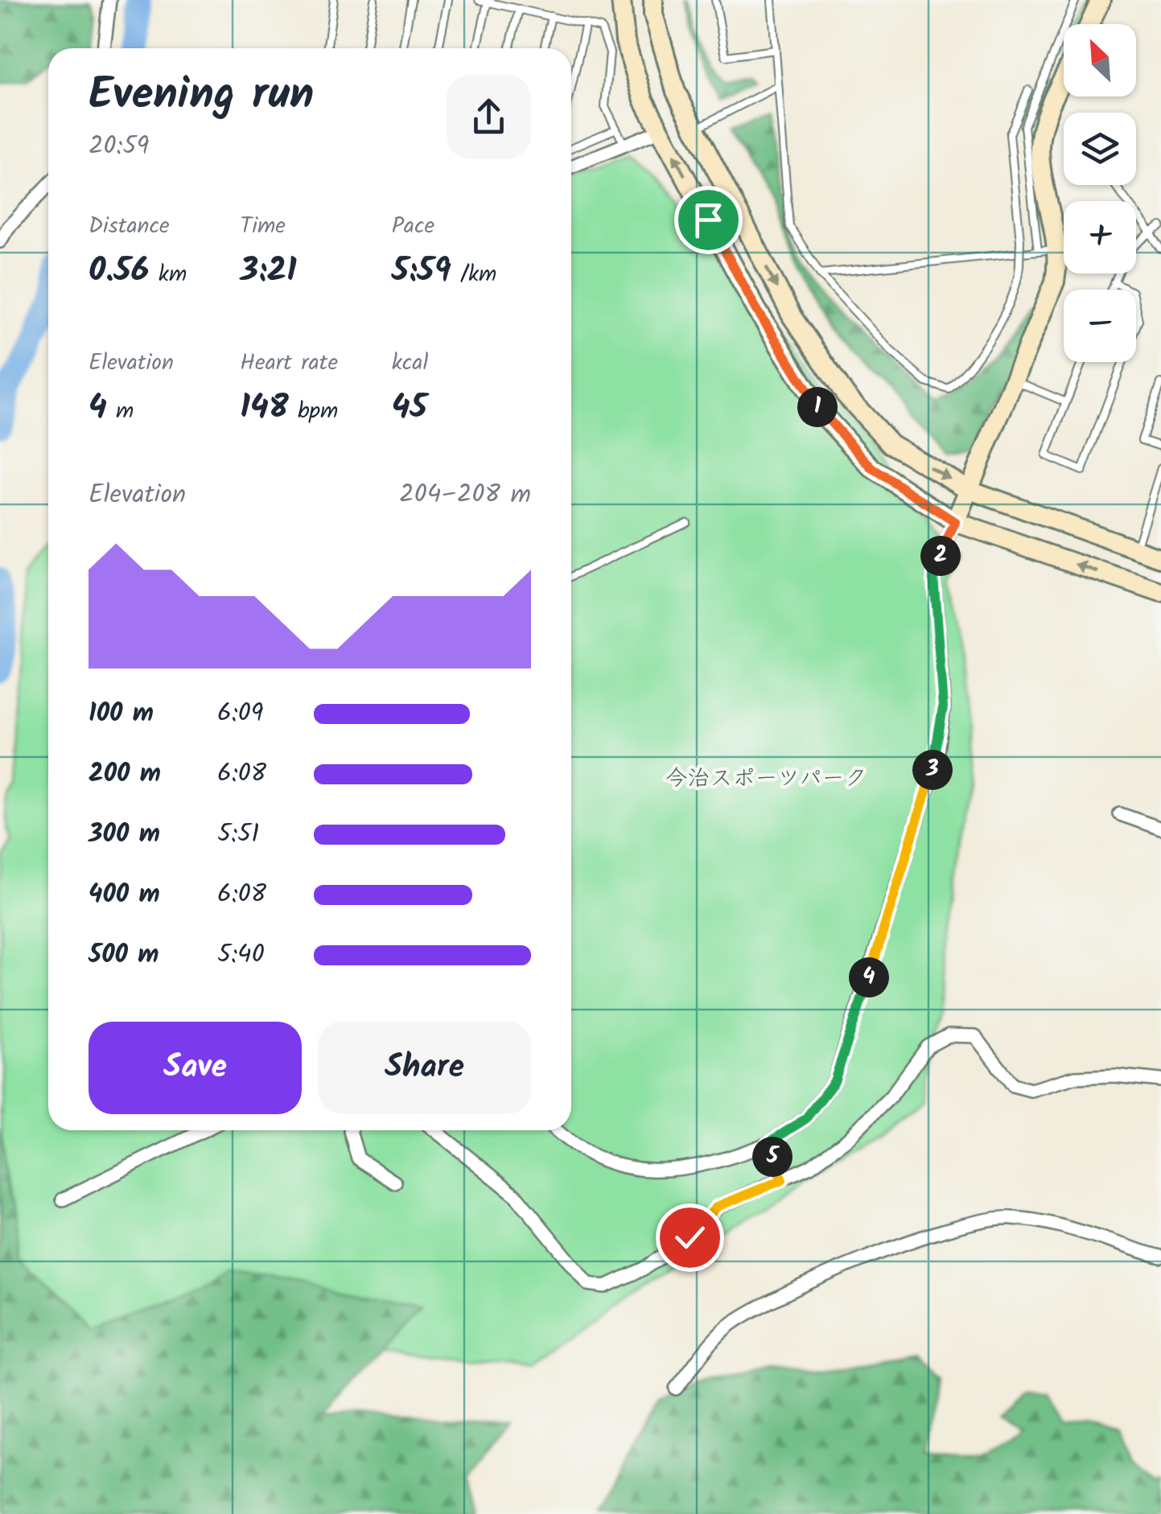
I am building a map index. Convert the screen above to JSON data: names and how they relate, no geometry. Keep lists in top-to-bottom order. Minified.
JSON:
{"parks":["今治スポーツパーク"],"north":"top left","page":{"map_buttons":["+","−"],"heading":["Evening run","20:59"],"stats":[["Distance","0.56 km"],["Time","3:21"],["Pace","5:59 /km"],["Elevation","4 m"],["Heart rate","148 bpm"],["kcal","45"]],"pins":["1","2","3","4","5"],"chart":["Elevation","204–208 m"],"list":[{"name":"100 m","note":"6:09"},{"name":"200 m","note":"6:08"},{"name":"300 m","note":"5:51"},{"name":"400 m","note":"6:08"},{"name":"500 m","note":"5:40"}],"buttons":["Save","Share"]}}
